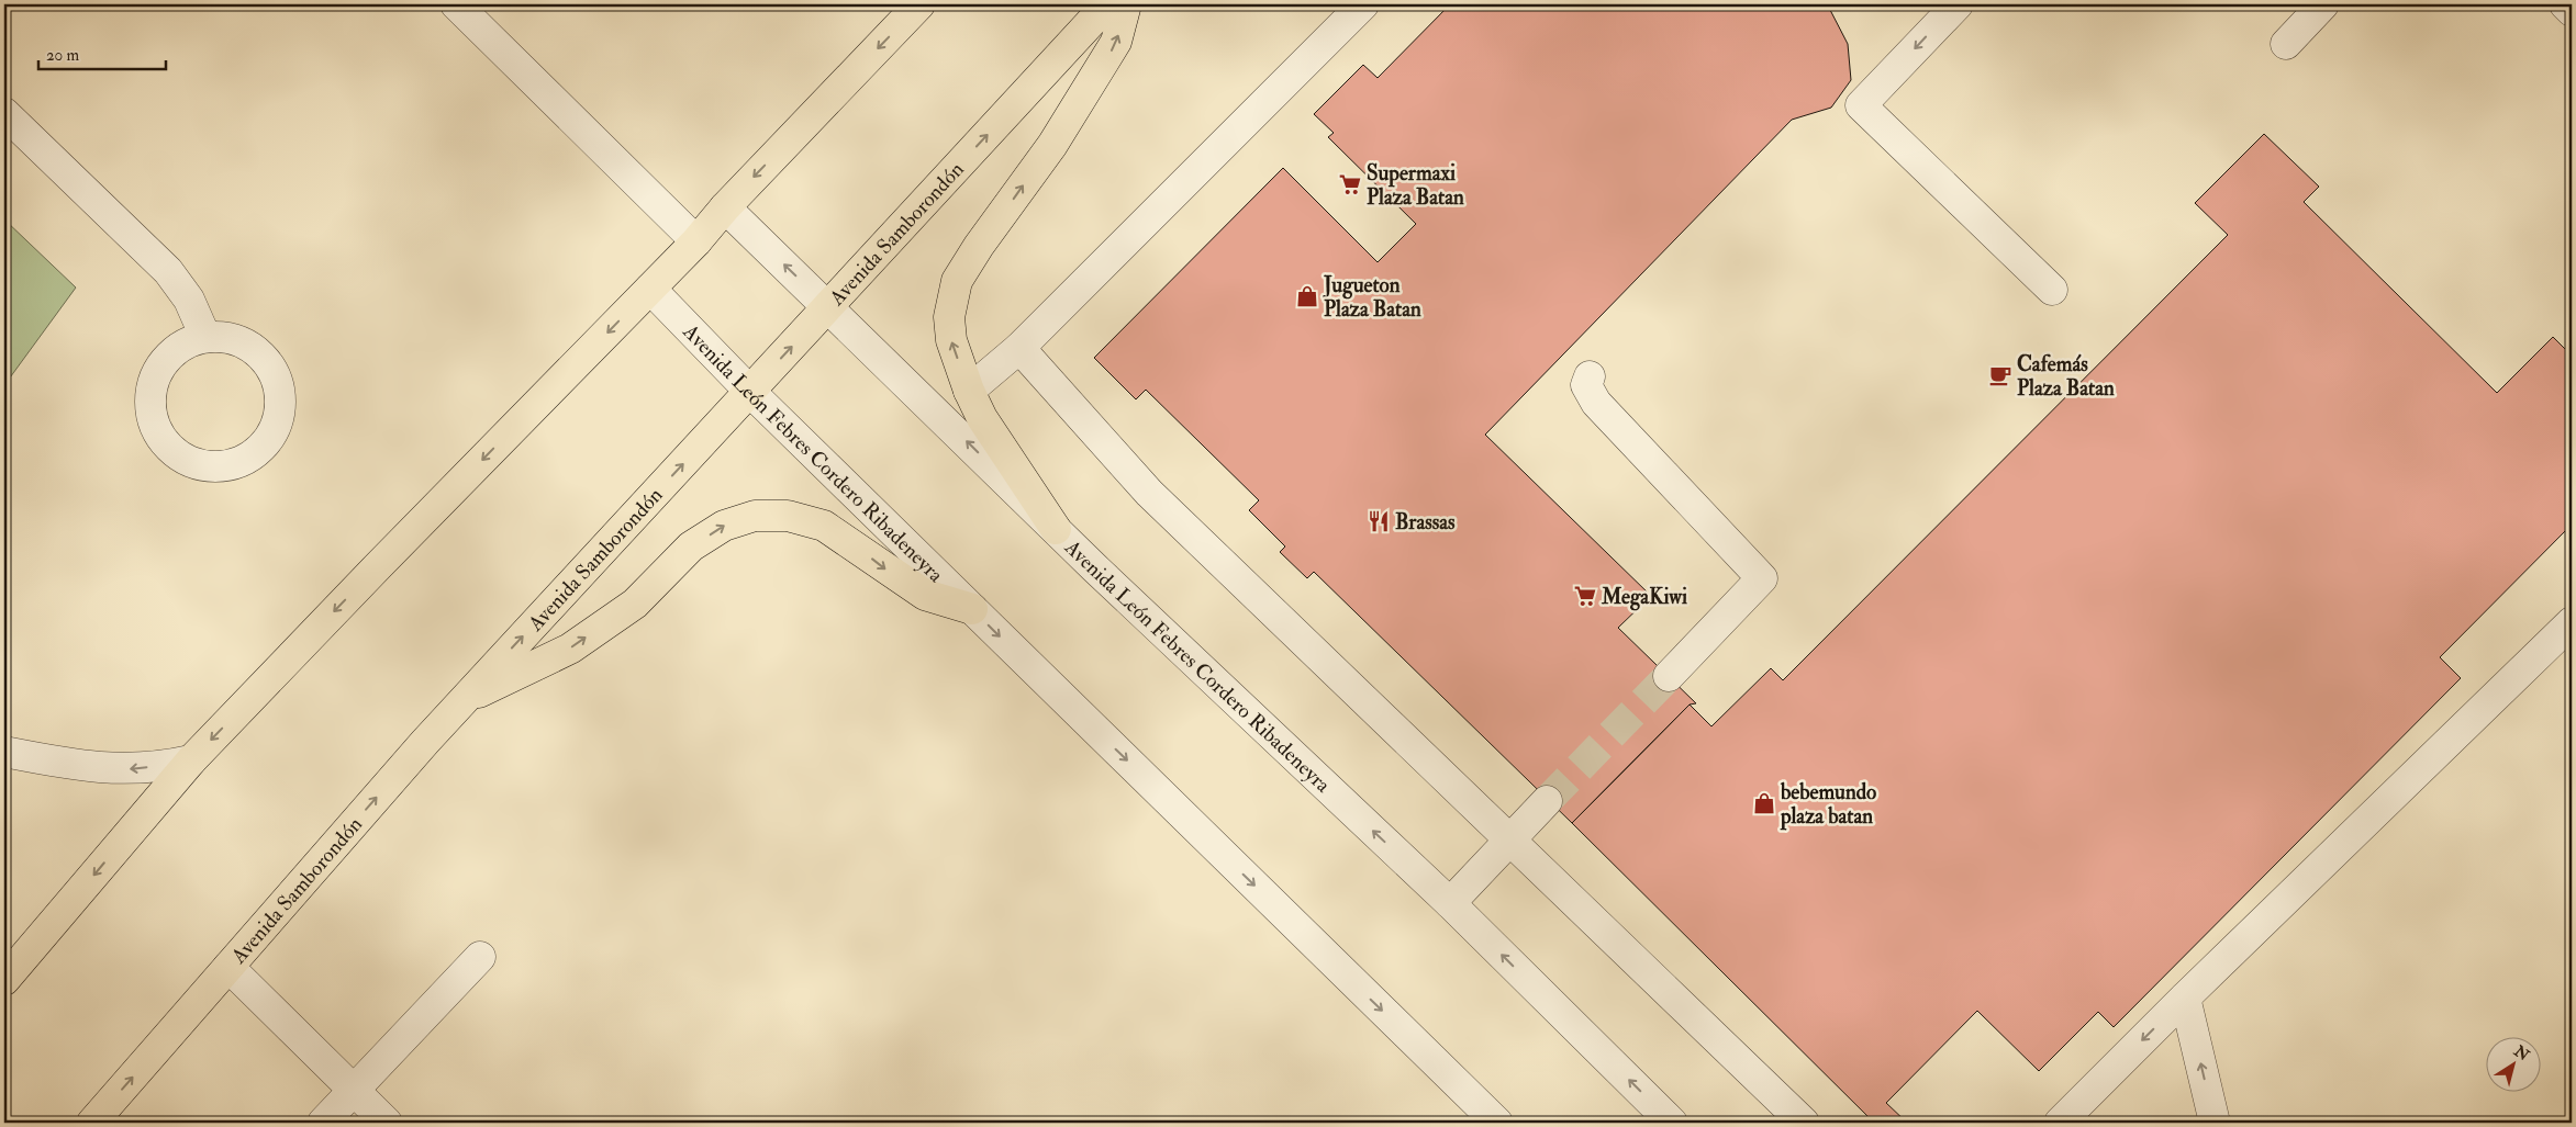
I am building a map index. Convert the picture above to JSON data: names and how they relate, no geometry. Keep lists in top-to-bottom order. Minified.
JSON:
{"streets":{"highway":["Avenida Samborondón"],"street":["Avenida León Febres Cordero Ribadeneyra"]},"crossings":[["Avenida Samborondón","Avenida León Febres Cordero Ribadeneyra"]],"places":{"supermarket":["Supermaxi Plaza Batan","MegaKiwi"],"shop":["Jugueton Plaza Batan","bebemundo plaza batan"],"cafe":["Cafemás Plaza Batan"],"restaurant":["Brassas"]},"scale_bar":"20 m","north":"top right"}
